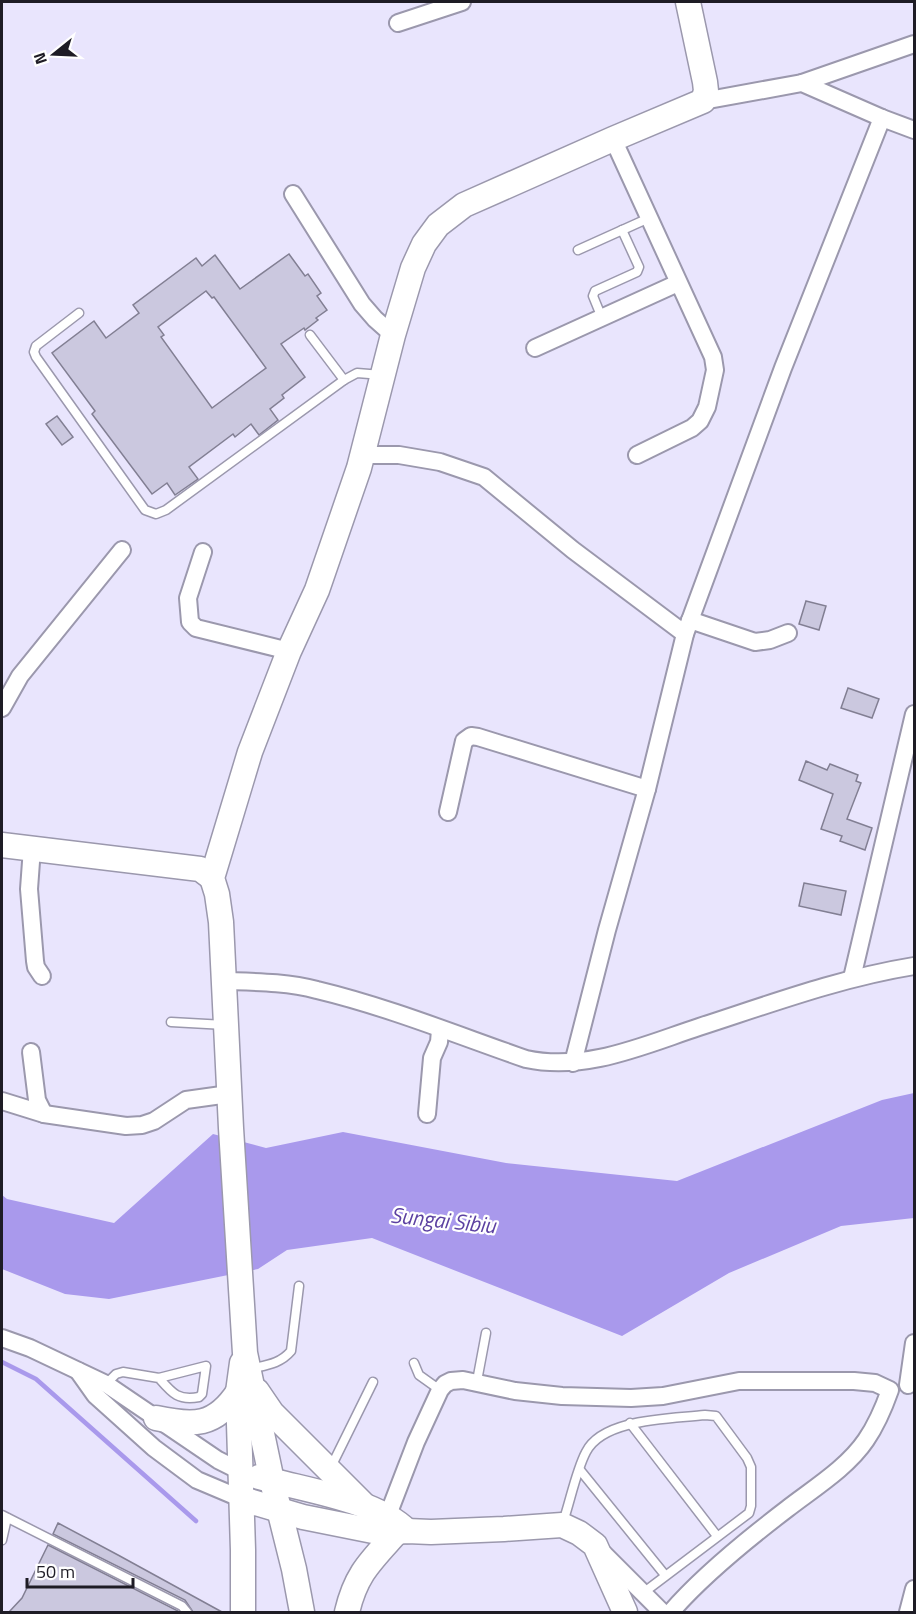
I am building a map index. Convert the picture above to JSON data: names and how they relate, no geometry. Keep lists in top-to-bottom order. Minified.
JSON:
{"water":["Sungai Sibiu"],"scale_bar":"50 m","north":"left"}
